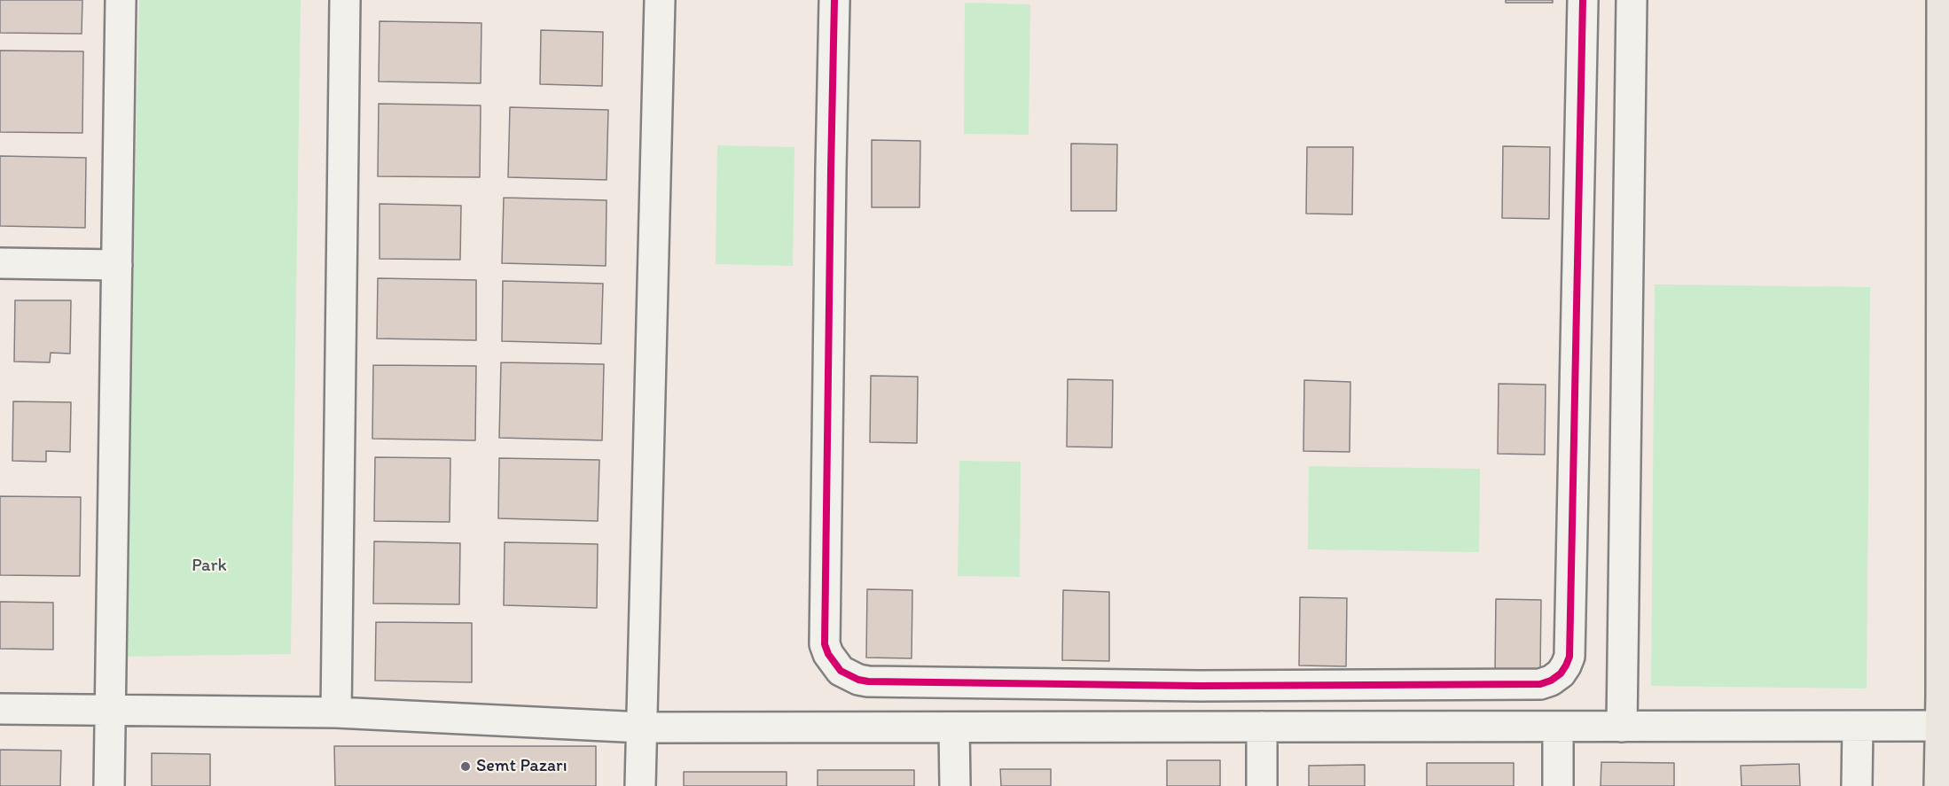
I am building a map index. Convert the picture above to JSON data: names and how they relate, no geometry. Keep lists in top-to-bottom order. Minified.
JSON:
{"parks":["Park"],"places":["Semt Pazarı"]}
